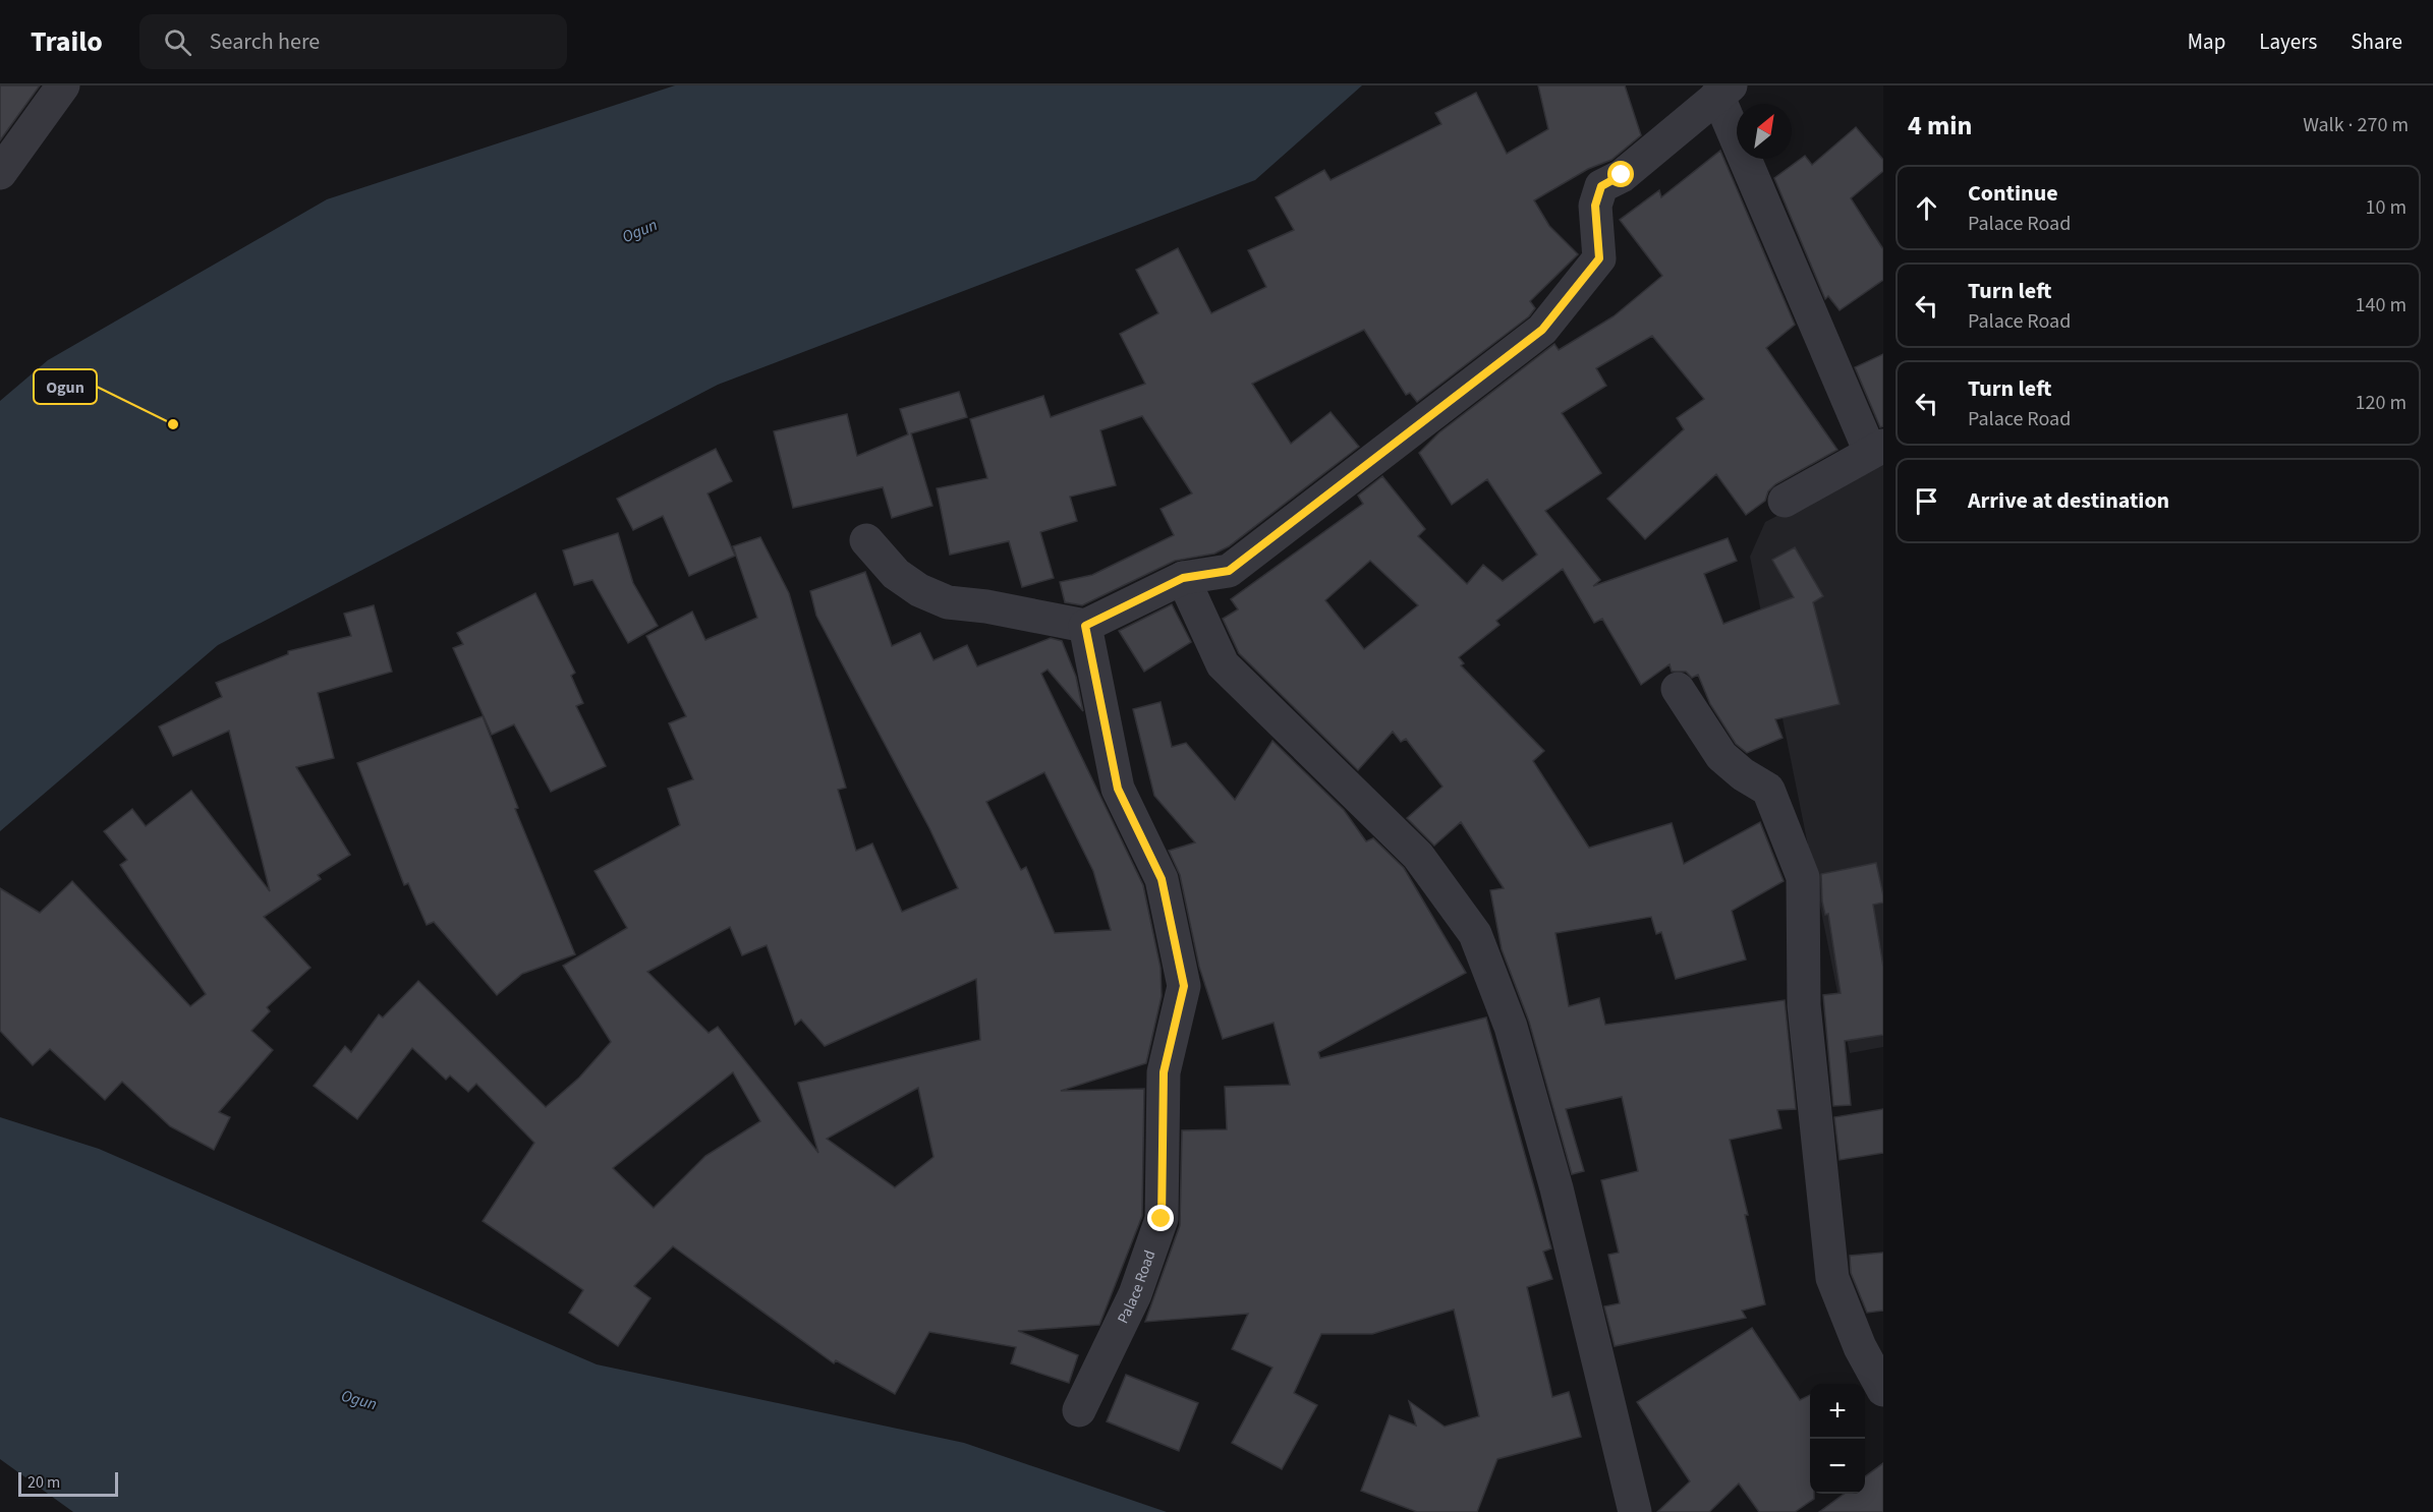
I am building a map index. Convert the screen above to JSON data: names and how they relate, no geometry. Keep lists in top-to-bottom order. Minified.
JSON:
{"streets":{"street":["Palace Road"]},"water":["Ogun"],"places":["Ogun"],"scale_bar":"20 m","north":"top right","page":{"header":"Trailo","search":"Search here","nav":["Map","Layers","Share"],"heading":["4 min","Walk · 270 m"],"list":[["Continue","Palace Road","10 m"],["Turn left","Palace Road","140 m"],["Turn left","Palace Road","120 m"],"Arrive at destination"],"map_buttons":["+","−"],"scale":"20 m"}}
